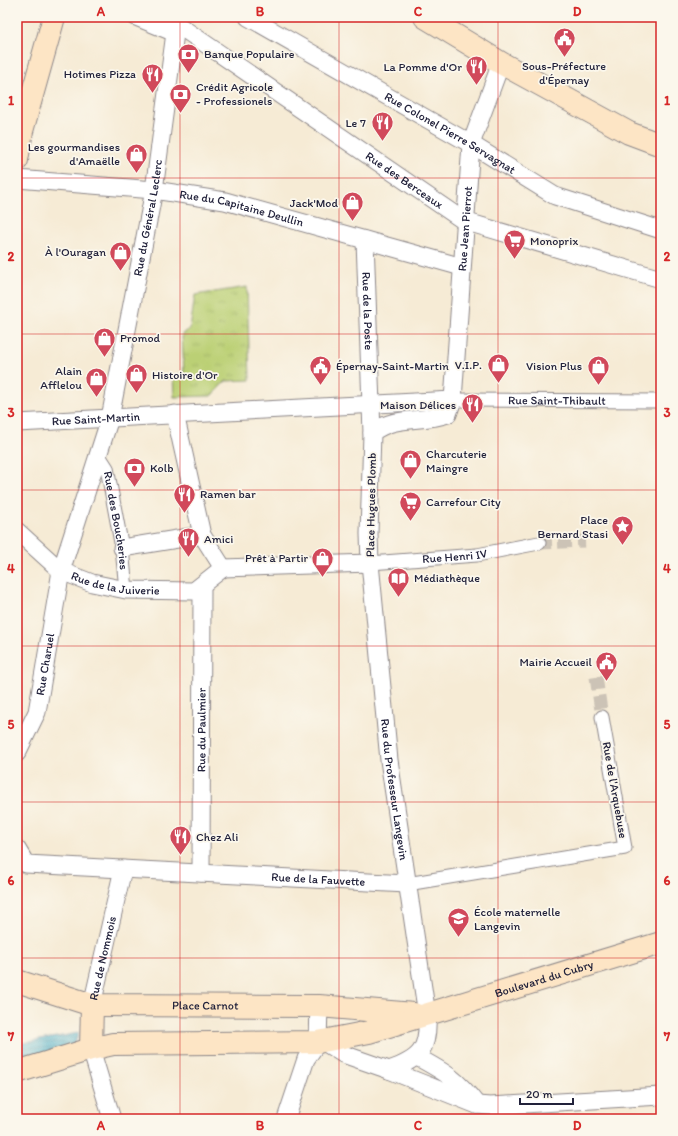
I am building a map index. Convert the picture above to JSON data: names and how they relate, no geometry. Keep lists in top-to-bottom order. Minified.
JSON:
{"streets":{"main road":["Rue de Nommois","Boulevard du Cubry","Place Carnot"],"street":["Rue Colonel Pierre Servagnat","Rue des Berceaux","Rue du Capitaine Deullin","Rue du Général Leclerc","Rue Jean Pierrot","Rue de la Poste","Rue Saint-Thibault","Rue Saint-Martin","Place Hugues Plomb","Rue des Boucheries","Rue Henri IV","Rue de la Juiverie","Rue Charuel","Rue du Paulmier","Rue du Professeur Langevin","Rue de l'Arquebuse","Rue de la Fauvette"]},"crossings":[["Rue Colonel Pierre Servagnat","Rue Jean Pierrot"],["Rue des Berceaux","Rue du Général Leclerc"],["Rue des Berceaux","Rue Jean Pierrot"],["Rue du Capitaine Deullin","Rue du Général Leclerc"],["Rue du Capitaine Deullin","Rue Jean Pierrot"],["Rue du Capitaine Deullin","Rue de la Poste"],["Rue du Général Leclerc","Rue Saint-Martin"],["Rue du Général Leclerc","Rue des Boucheries"],["Rue Jean Pierrot","Rue Saint-Thibault"],["Rue de la Poste","Rue Saint-Thibault"],["Rue de la Poste","Place Hugues Plomb"],["Rue Saint-Thibault","Place Hugues Plomb"],["Rue Saint-Martin","Rue des Boucheries"],["Place Hugues Plomb","Rue Henri IV"],["Place Hugues Plomb","Rue de la Juiverie"],["Place Hugues Plomb","Rue du Professeur Langevin"],["Rue des Boucheries","Rue de la Juiverie"],["Rue des Boucheries","Rue Charuel"],["Rue Henri IV","Rue du Professeur Langevin"],["Rue de la Juiverie","Rue Charuel"],["Rue de la Juiverie","Rue du Paulmier"],["Rue du Paulmier","Rue de la Fauvette"],["Rue du Professeur Langevin","Rue de la Fauvette"],["Rue du Professeur Langevin","Boulevard du Cubry"],["Rue du Professeur Langevin","Place Carnot"],["Rue de l'Arquebuse","Rue de la Fauvette"],["Rue de la Fauvette","Rue de Nommois"],["Rue de Nommois","Place Carnot"],["Boulevard du Cubry","Place Carnot"]],"places":{"public building":["Sous-Préfecture d'Épernay","Épernay-Saint-Martin","Mairie Accueil"],"bank":["Banque Populaire","Crédit Agricole - Professionels","Kolb"],"restaurant":["La Pomme d'Or","Hotimes Pizza","Le 7","Maison Délices","Ramen bar","Amici","Chez Ali"],"shop":["Les gourmandises d'Amaëlle","Jack'Mod","À l'Ouragan","Promod","V.I.P.","Vision Plus","Histoire d'Or","Alain Afflelou","Charcuterie Maingre","Prêt à Partir"],"supermarket":["Monoprix","Carrefour City"],"place":["Place Bernard Stasi"],"library":["Médiathèque"],"school or university":["École maternelle Langevin"]},"scale_bar":"20 m","grid":{"columns":["A","B","C","D"],"rows":["1","2","3","4","5","6","7"]}}
